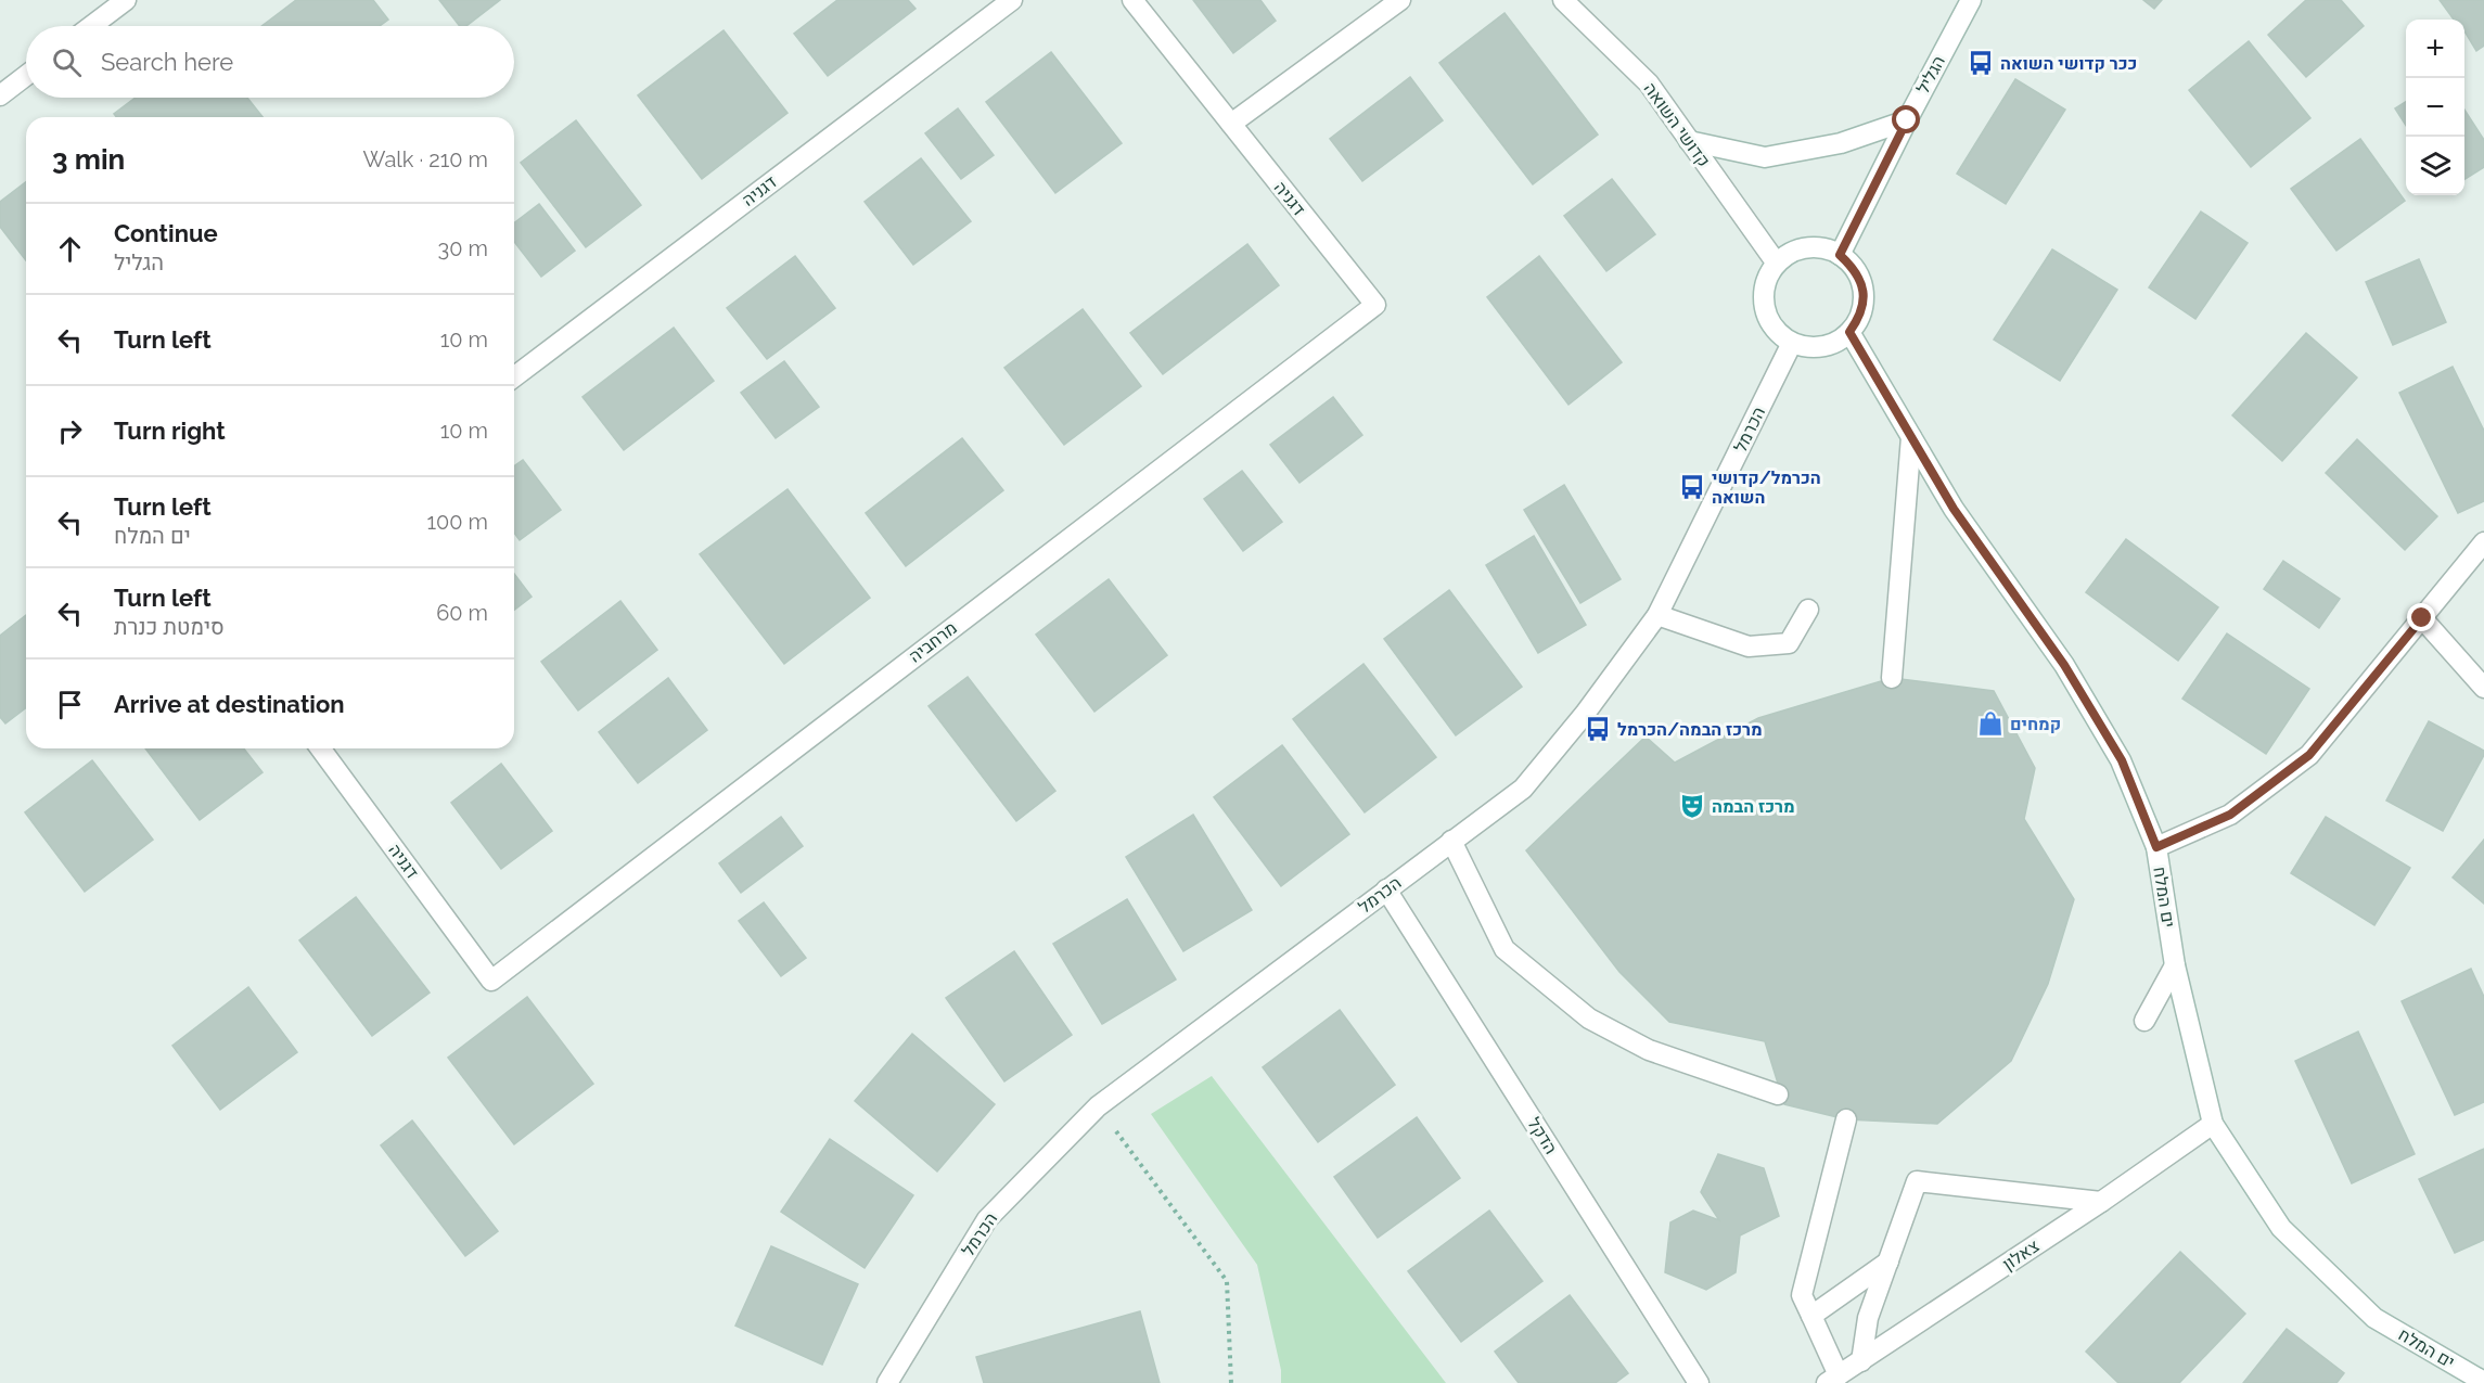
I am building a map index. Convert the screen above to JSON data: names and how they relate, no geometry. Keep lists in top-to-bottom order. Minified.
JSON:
{"streets":{"street":["הגליל","קדושי השואה","דגניה","הכרמל","מרחביה","ים המלח","הדקל","צאלון"]},"crossings":[["הגליל","קדושי השואה"],["הגליל","הכרמל"],["הגליל","ים המלח"],["קדושי השואה","הכרמל"],["קדושי השואה","ים המלח"],["דגניה","מרחביה"],["הכרמל","ים המלח"],["הכרמל","הדקל"],["ים המלח","צאלון"]],"places":{"bus stop":["ככר קדושי השואה","הכרמל/קדושי השואה","מרכז הבמה/הכרמל"],"shop":["קמחים"],"theatre":["מרכז הבמה"]},"page":{"map_buttons":["+","−"],"search":"Search here","heading":["3 min","Walk · 210 m"],"list":[["Continue","הגליל","30 m"],["Turn left","10 m"],["Turn right","10 m"],["Turn left","ים המלח","100 m"],["Turn left","סימטת כנרת","60 m"],"Arrive at destination"]}}
